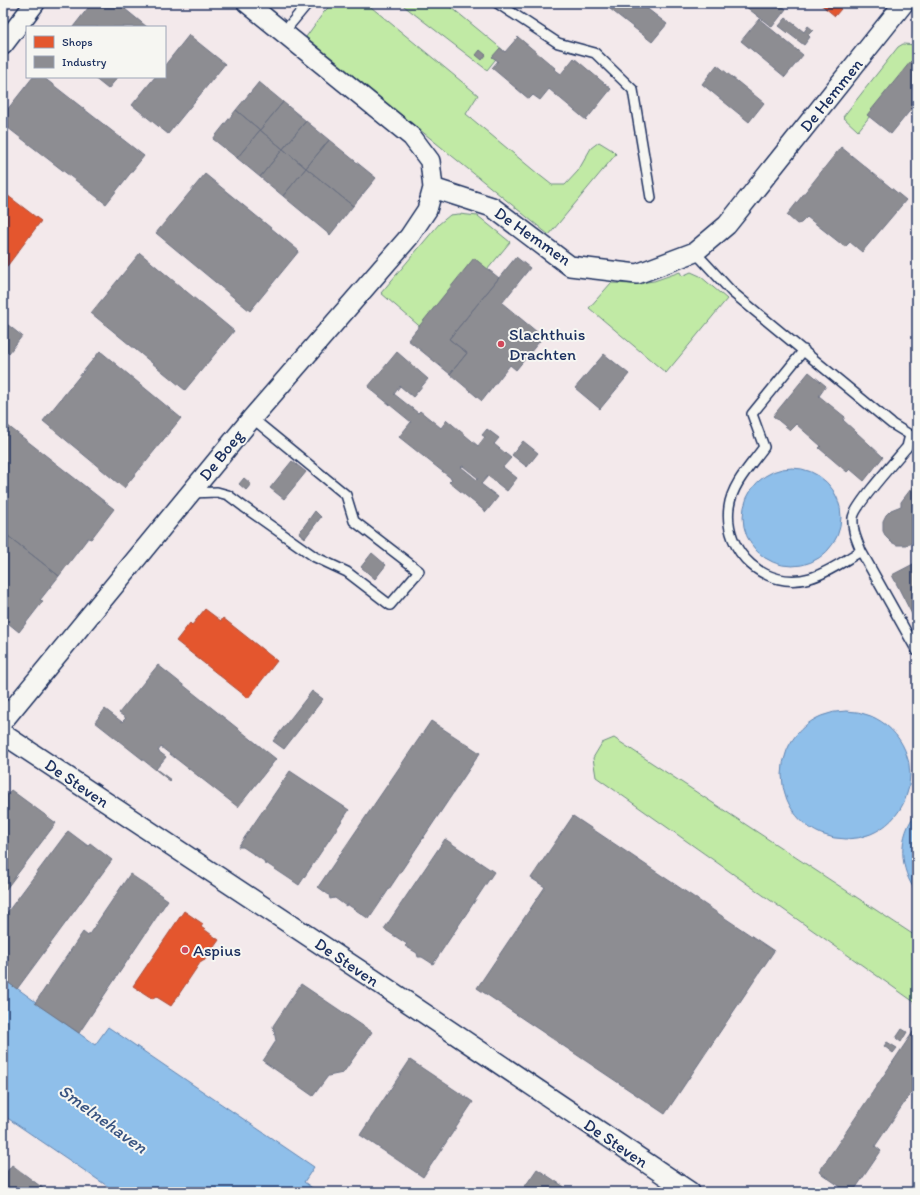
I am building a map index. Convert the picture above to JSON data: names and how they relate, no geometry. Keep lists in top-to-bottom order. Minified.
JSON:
{"streets":{"street":["De Hemmen","De Boeg","De Steven"]},"crossings":[["De Hemmen","De Boeg"]],"water":["Smelnehaven"],"places":["Slachthuis Drachten","Aspius"],"legend":["Shops","Industry"]}
